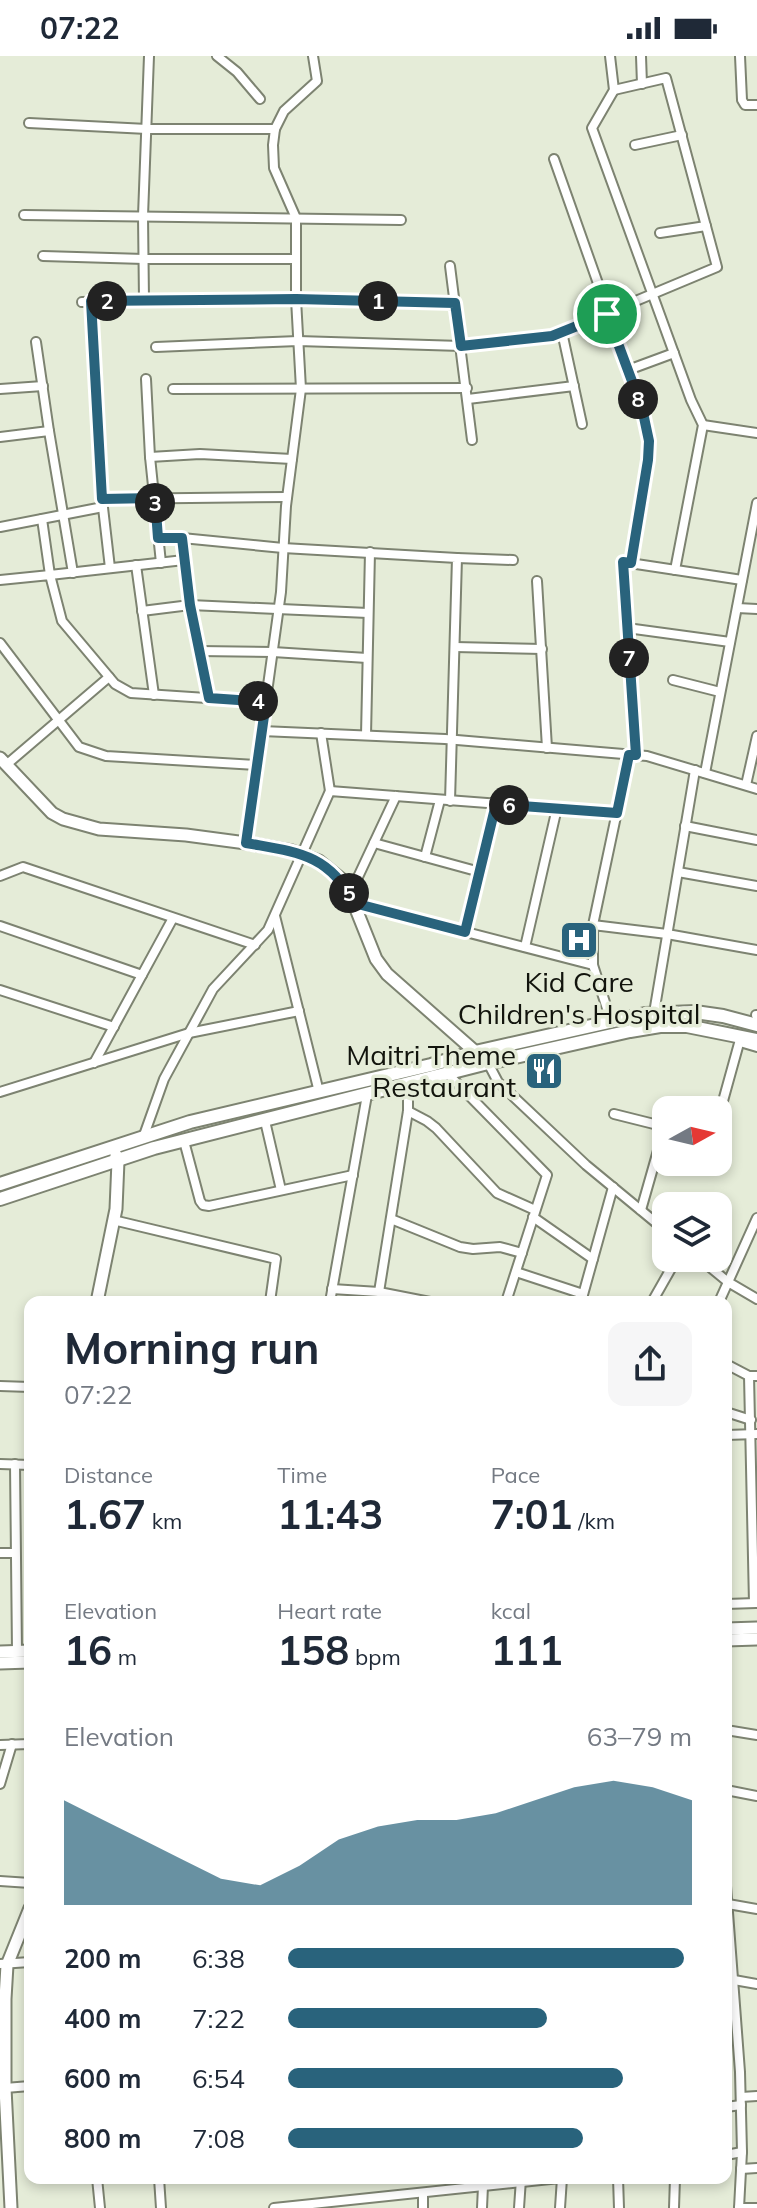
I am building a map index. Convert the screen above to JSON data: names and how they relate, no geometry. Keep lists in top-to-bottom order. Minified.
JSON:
{"places":{"hospital":["Kid Care Children's Hospital"],"restaurant":["Maitri Theme Restaurant"]},"north":"right","page":{"status":"07:22","pins":["1","2","8","3","7","4","6","5"],"heading":["Morning run","07:22"],"stats":[["Distance","1.67 km"],["Time","11:43"],["Pace","7:01 /km"],["Elevation","16 m"],["Heart rate","158 bpm"],["kcal","111"]],"chart":["Elevation","63–79 m"],"list":[{"name":"200 m","note":"6:38"},{"name":"400 m","note":"7:22"},{"name":"600 m","note":"6:54"},{"name":"800 m","note":"7:08"}]}}
